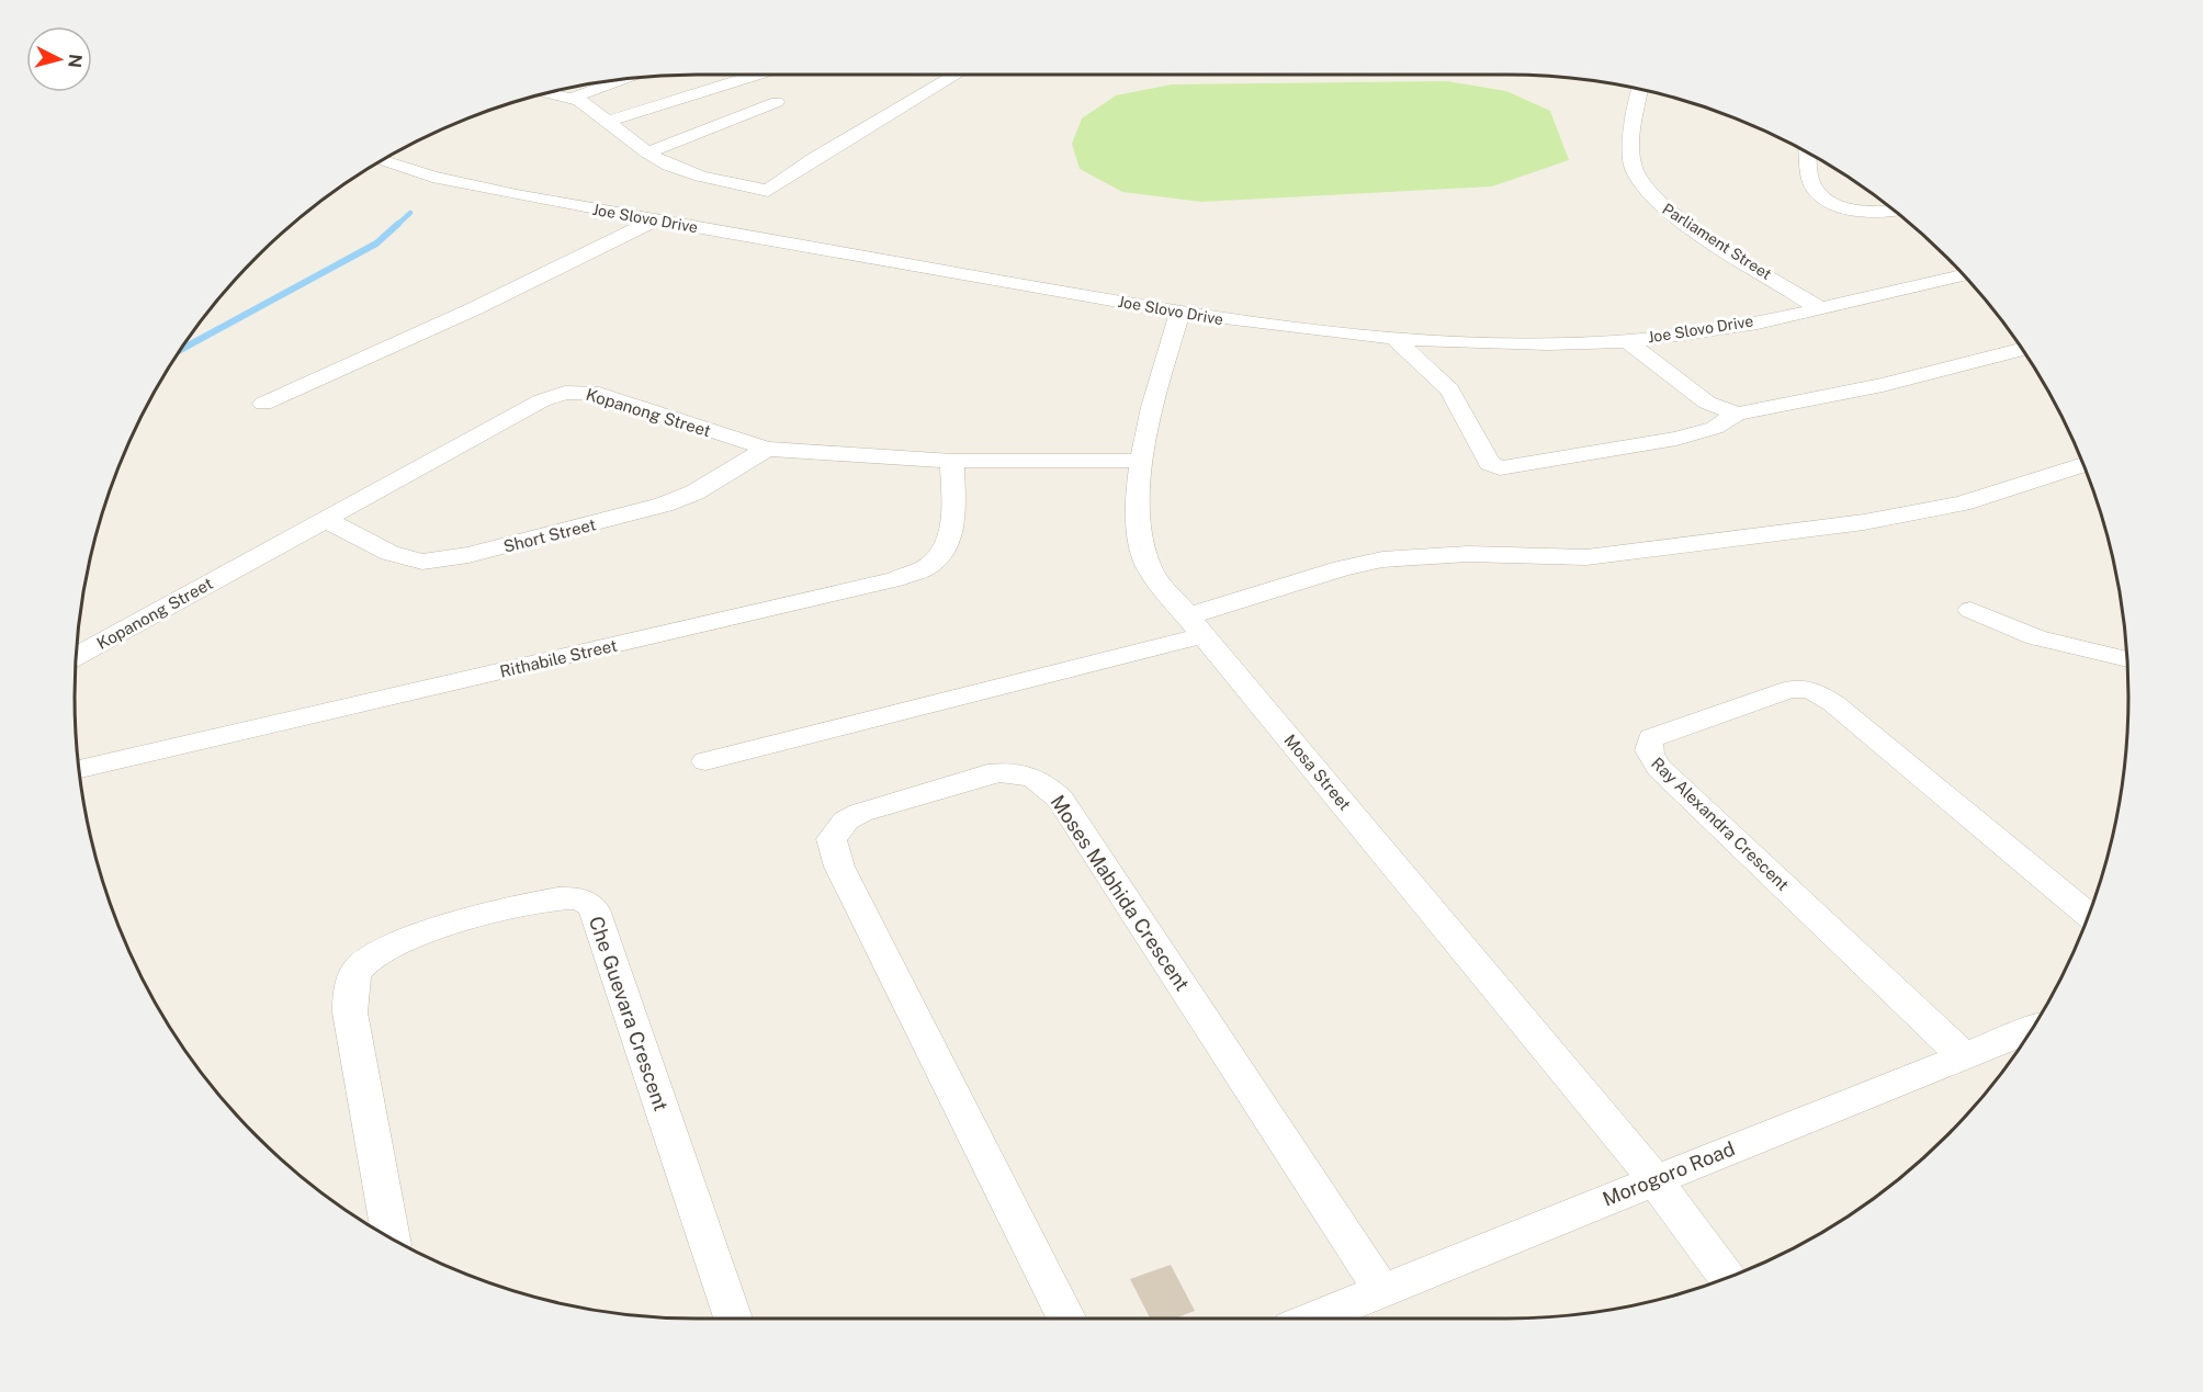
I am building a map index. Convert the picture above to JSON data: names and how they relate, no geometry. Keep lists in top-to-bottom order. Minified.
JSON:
{"streets":{"street":["Joe Slovo Drive","Parliament Street","Kopanong Street","Short Street","Rithabile Street","Mosa Street","Ray Alexandra Crescent","Moses Mabhida Crescent","Che Guevara Crescent","Morogoro Road"]},"crossings":[["Joe Slovo Drive","Parliament Street"],["Joe Slovo Drive","Mosa Street"],["Kopanong Street","Short Street"],["Kopanong Street","Rithabile Street"],["Kopanong Street","Mosa Street"],["Mosa Street","Morogoro Road"],["Ray Alexandra Crescent","Morogoro Road"],["Moses Mabhida Crescent","Morogoro Road"]],"north":"right"}
